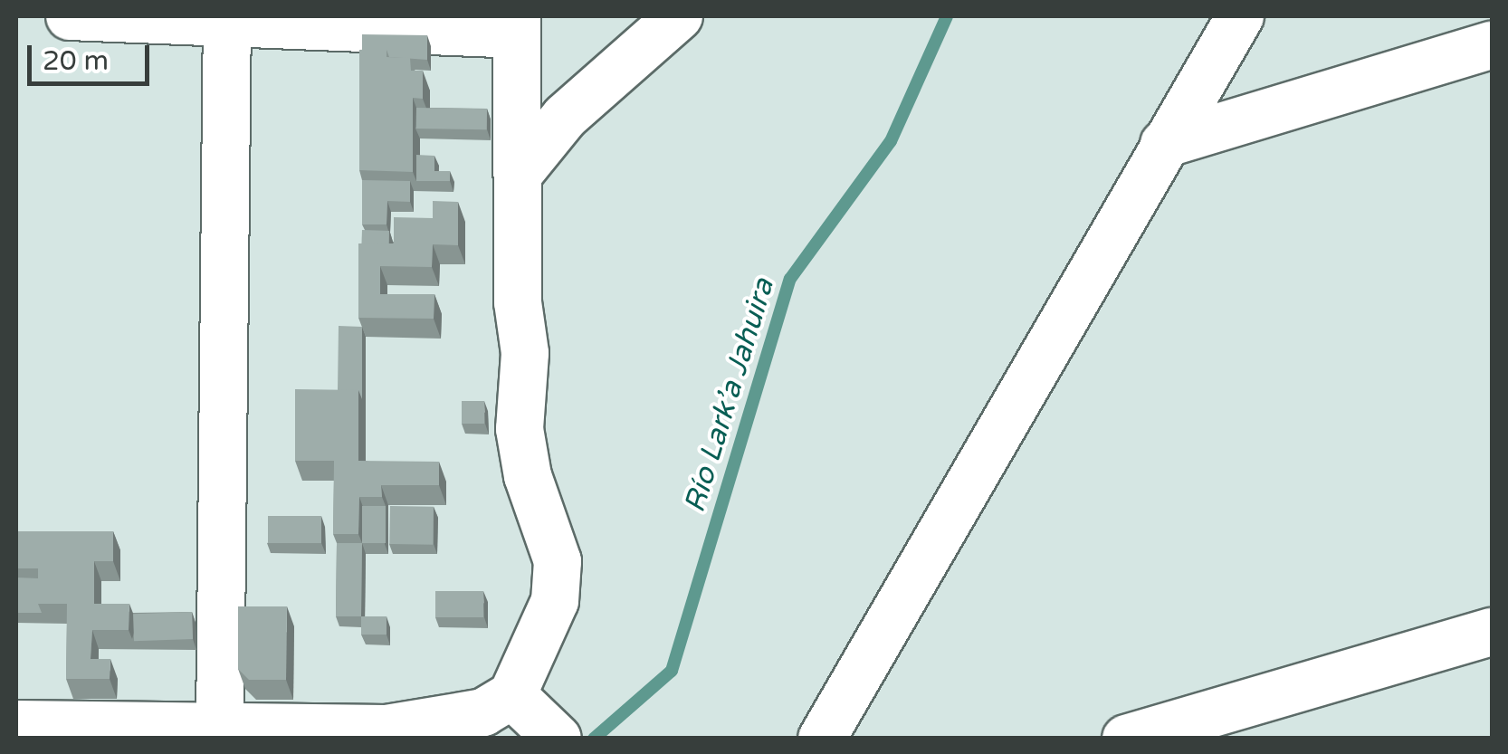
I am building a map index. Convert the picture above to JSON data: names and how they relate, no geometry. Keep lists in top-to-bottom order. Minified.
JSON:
{"water":["Río Lark’a Jahuira"],"scale_bar":"20 m"}
